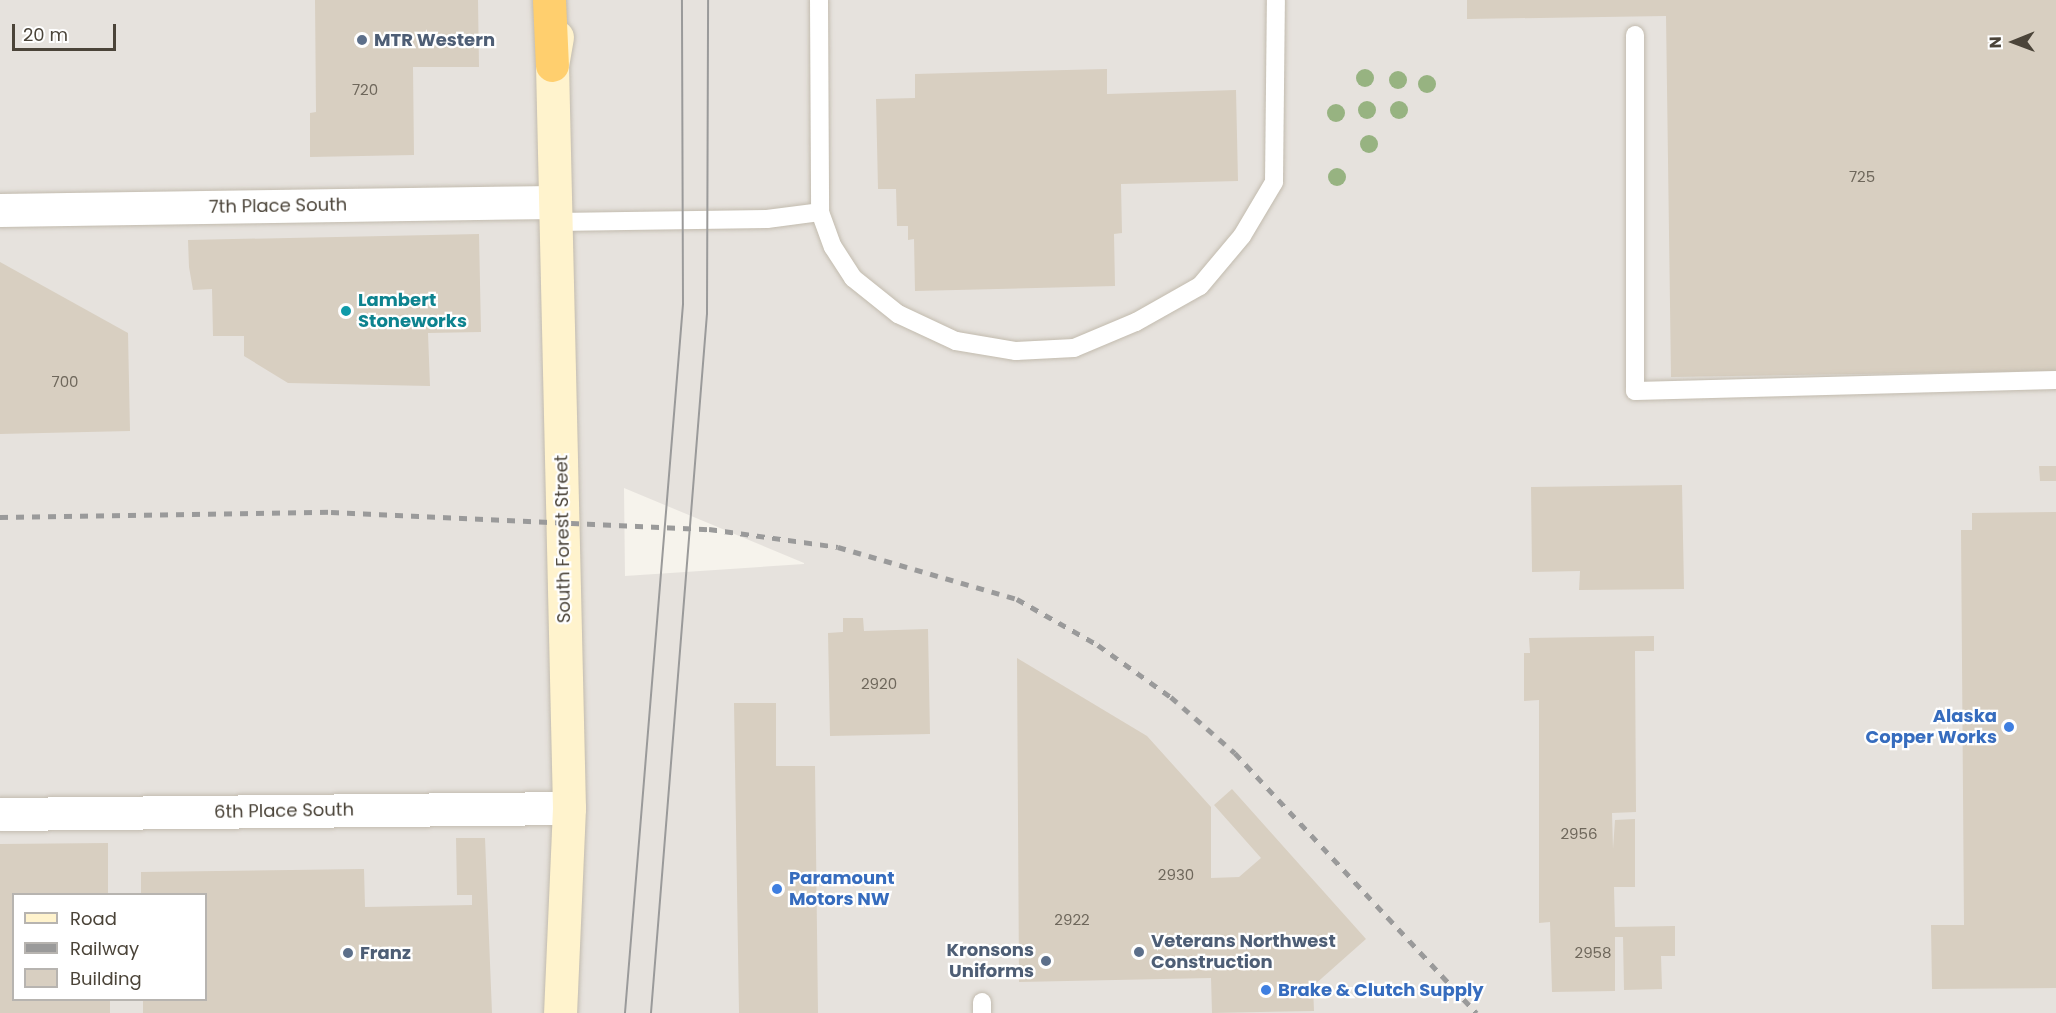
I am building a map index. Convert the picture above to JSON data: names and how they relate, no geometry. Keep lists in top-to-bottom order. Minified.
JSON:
{"streets":{"main road":["South Forest Street"],"street":["7th Place South","6th Place South"]},"crossings":[["7th Place South","South Forest Street"],["South Forest Street","6th Place South"]],"places":["MTR Western","Lambert Stoneworks","Alaska Copper Works","Paramount Motors NW","Veterans Northwest Construction","Franz","Kronsons Uniforms","Brake & Clutch Supply"],"house_numbers":["720","725","700","2920","2956","2930","2922","2958"],"legend":["Road","Railway","Building"],"scale_bar":"20 m","north":"left"}
